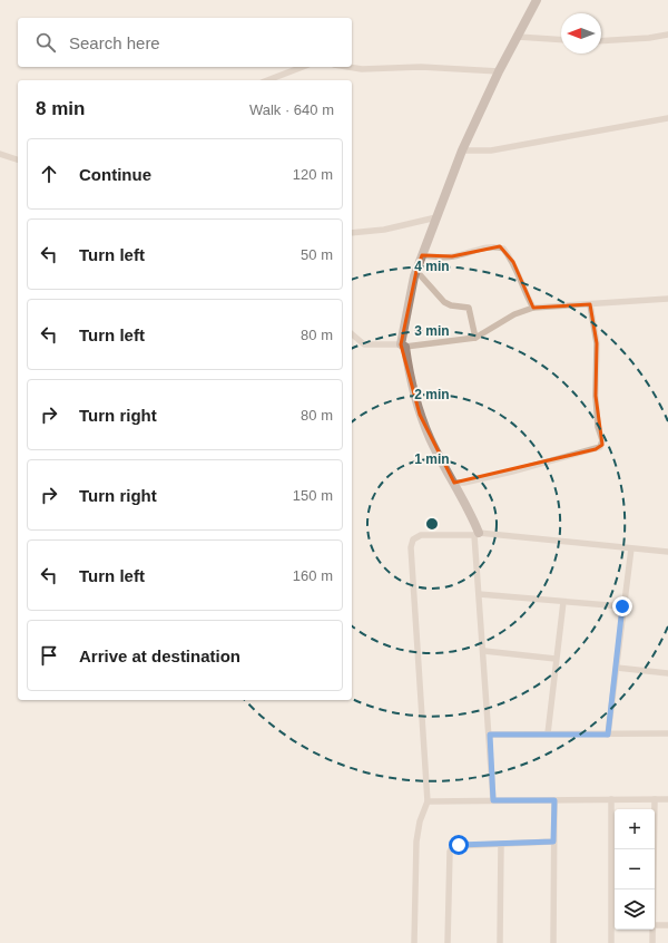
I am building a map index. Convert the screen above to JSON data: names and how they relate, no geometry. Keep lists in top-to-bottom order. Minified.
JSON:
{"north":"left","page":{"search":"Search here","heading":["8 min","Walk · 640 m"],"list":[["Continue","120 m"],["Turn left","50 m"],["Turn left","80 m"],["Turn right","80 m"],["Turn right","150 m"],["Turn left","160 m"],"Arrive at destination"],"map_buttons":["+","−"]},"rings":["4 min","3 min","2 min","1 min"]}
